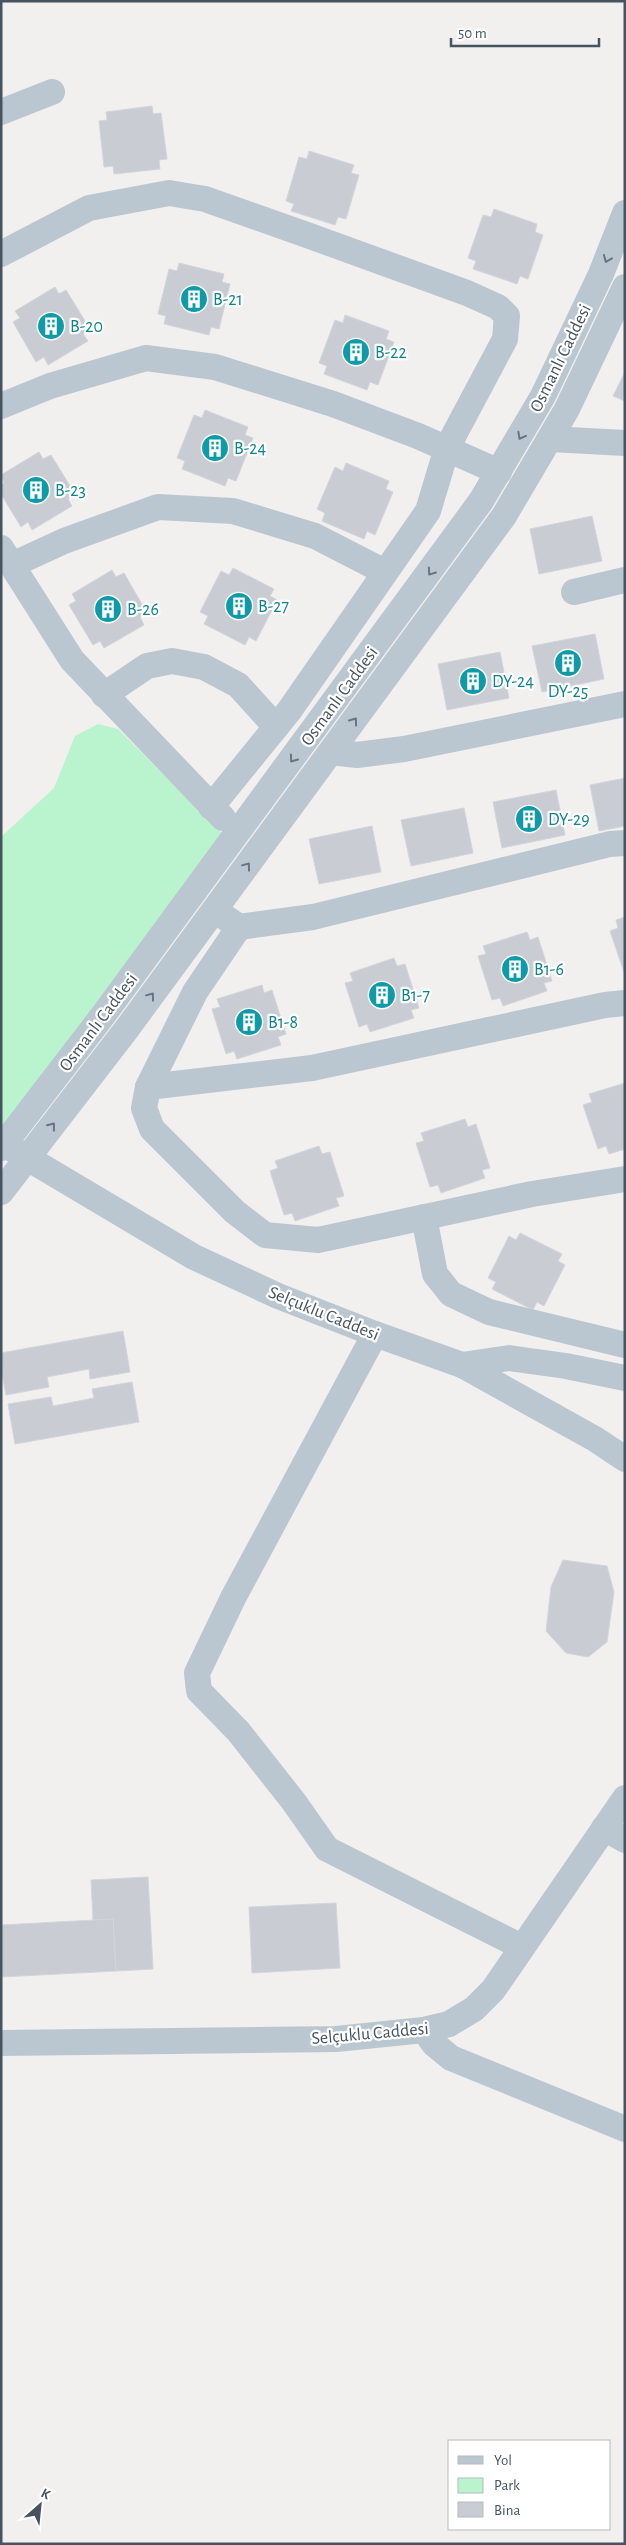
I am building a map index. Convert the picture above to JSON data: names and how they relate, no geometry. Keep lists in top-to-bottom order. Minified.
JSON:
{"streets":{"street":["Osmanlı Caddesi","Selçuklu Caddesi"]},"crossings":[["Osmanlı Caddesi","Selçuklu Caddesi"]],"places":{"building":["B-21","B-20","B-22","B-24","B-23","B-27","B-26","DY-25","DY-24","DY-29","B1-6","B1-7","B1-8"]},"legend":["Yol","Park","Bina"],"scale_bar":"50 m","north":"top right"}
